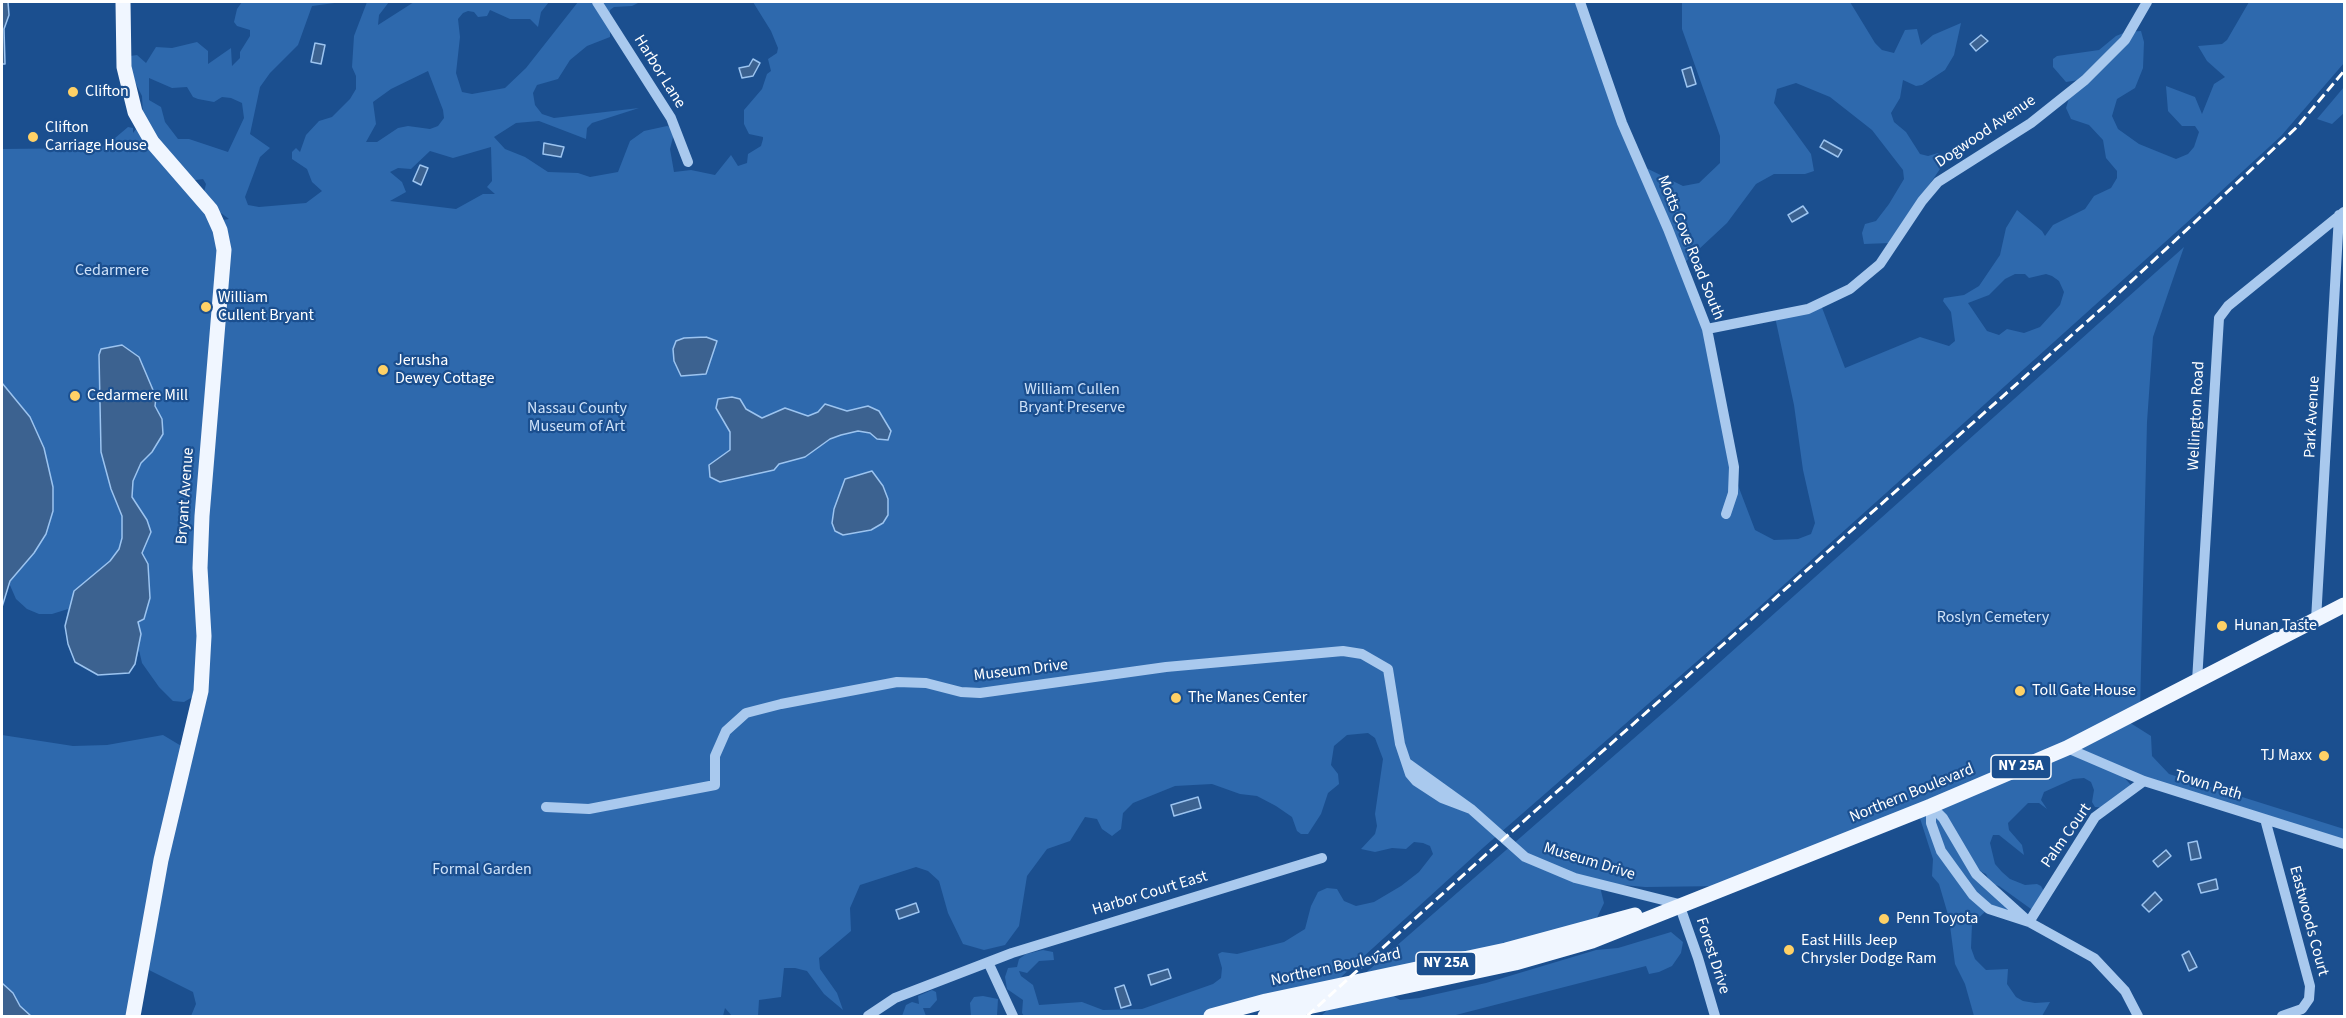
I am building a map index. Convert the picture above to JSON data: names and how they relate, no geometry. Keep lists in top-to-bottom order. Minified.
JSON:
{"streets":{"main road":["Bryant Avenue","NY 25A","Northern Boulevard"],"street":["Harbor Lane","Dogwood Avenue","Motts Cove Road South","Wellington Road","Park Avenue","Museum Drive","Town Path","Palm Court","Harbor Court East","Eastwoods Court","Forest Drive"]},"crossings":[["Dogwood Avenue","Motts Cove Road South"],["Wellington Road","Park Avenue"],["Wellington Road","Northern Boulevard"],["Park Avenue","Northern Boulevard"],["Museum Drive","Northern Boulevard"],["Museum Drive","Forest Drive"],["Town Path","Northern Boulevard"],["Town Path","Palm Court"],["Town Path","Eastwoods Court"],["Northern Boulevard","Forest Drive"]],"parks":["Cedarmere","William Cullen Bryant Preserve","Nassau County Museum of Art","Roslyn Cemetery","Formal Garden"],"places":["Clifton","Clifton Carriage House","William Cullent Bryant","Jerusha Dewey Cottage","Cedarmere Mill","Hunan Taste","Toll Gate House","The Manes Center","TJ Maxx","Penn Toyota","East Hills Jeep Chrysler Dodge Ram"]}
